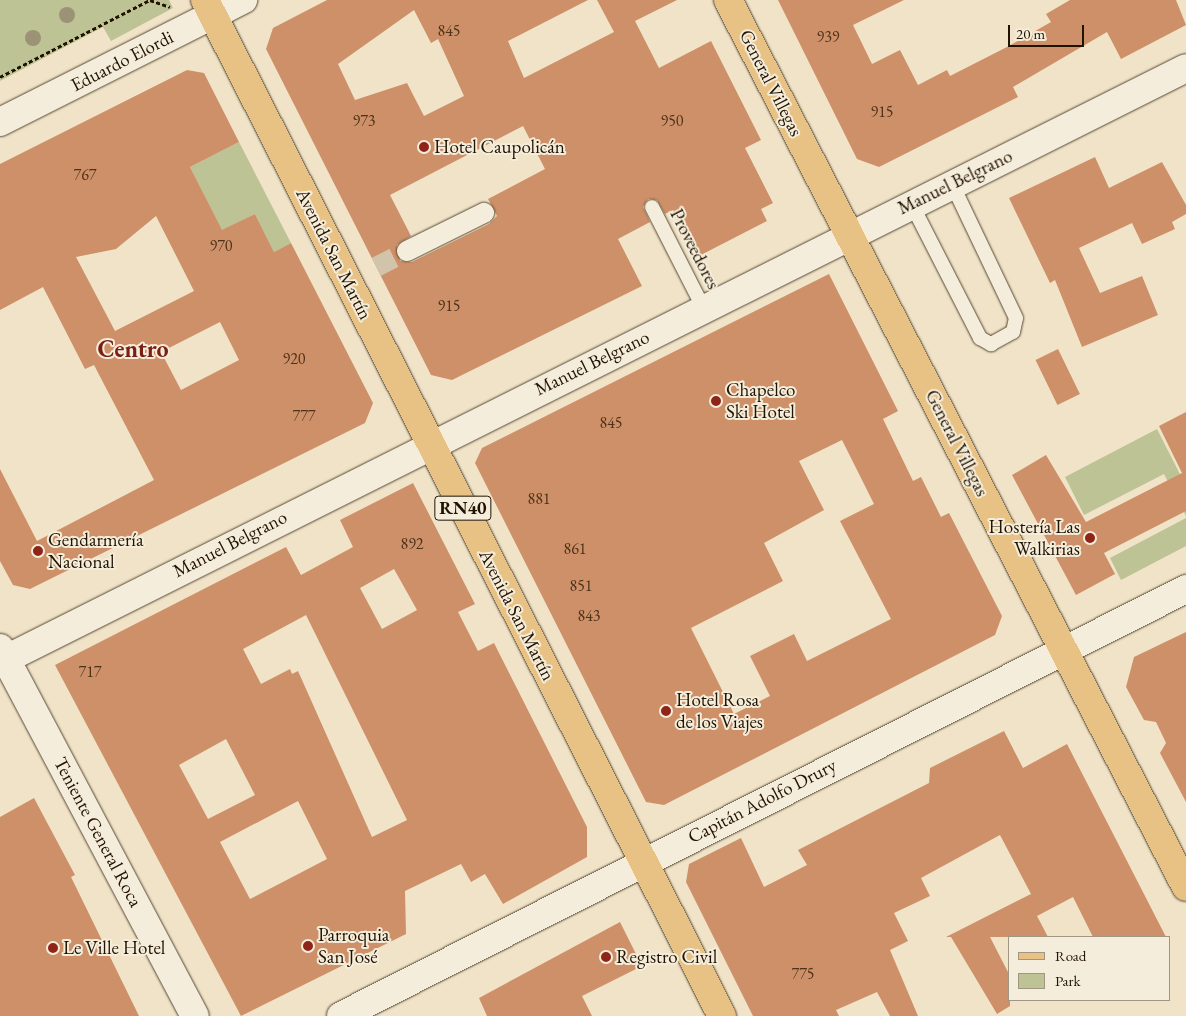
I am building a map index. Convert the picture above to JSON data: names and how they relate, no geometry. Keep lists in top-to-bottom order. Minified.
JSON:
{"streets":{"main road":["General Villegas","Avenida San Martín","RN40"],"street":["Eduardo Elordi","Manuel Belgrano","Capitán Adolfo Drury","Teniente General Roca"],"lane":["Proveedores"]},"crossings":[["Eduardo Elordi","Avenida San Martín"],["General Villegas","Manuel Belgrano"],["General Villegas","Capitán Adolfo Drury"],["Manuel Belgrano","Proveedores"],["Manuel Belgrano","Avenida San Martín"],["Manuel Belgrano","Teniente General Roca"],["Avenida San Martín","Capitán Adolfo Drury"]],"districts":["Centro"],"places":["Hotel Caupolicán","Chapelco Ski Hotel","Hostería Las Walkirias","Gendarmería Nacional","Hotel Rosa de los Viajes","Parroquia San José","Le Ville Hotel","Registro Civil"],"house_numbers":["845","939","915","973","950","767","970","915","920","777","845","881","892","861","851","843","717","775"],"legend":["Road","Park"],"scale_bar":"20 m"}
